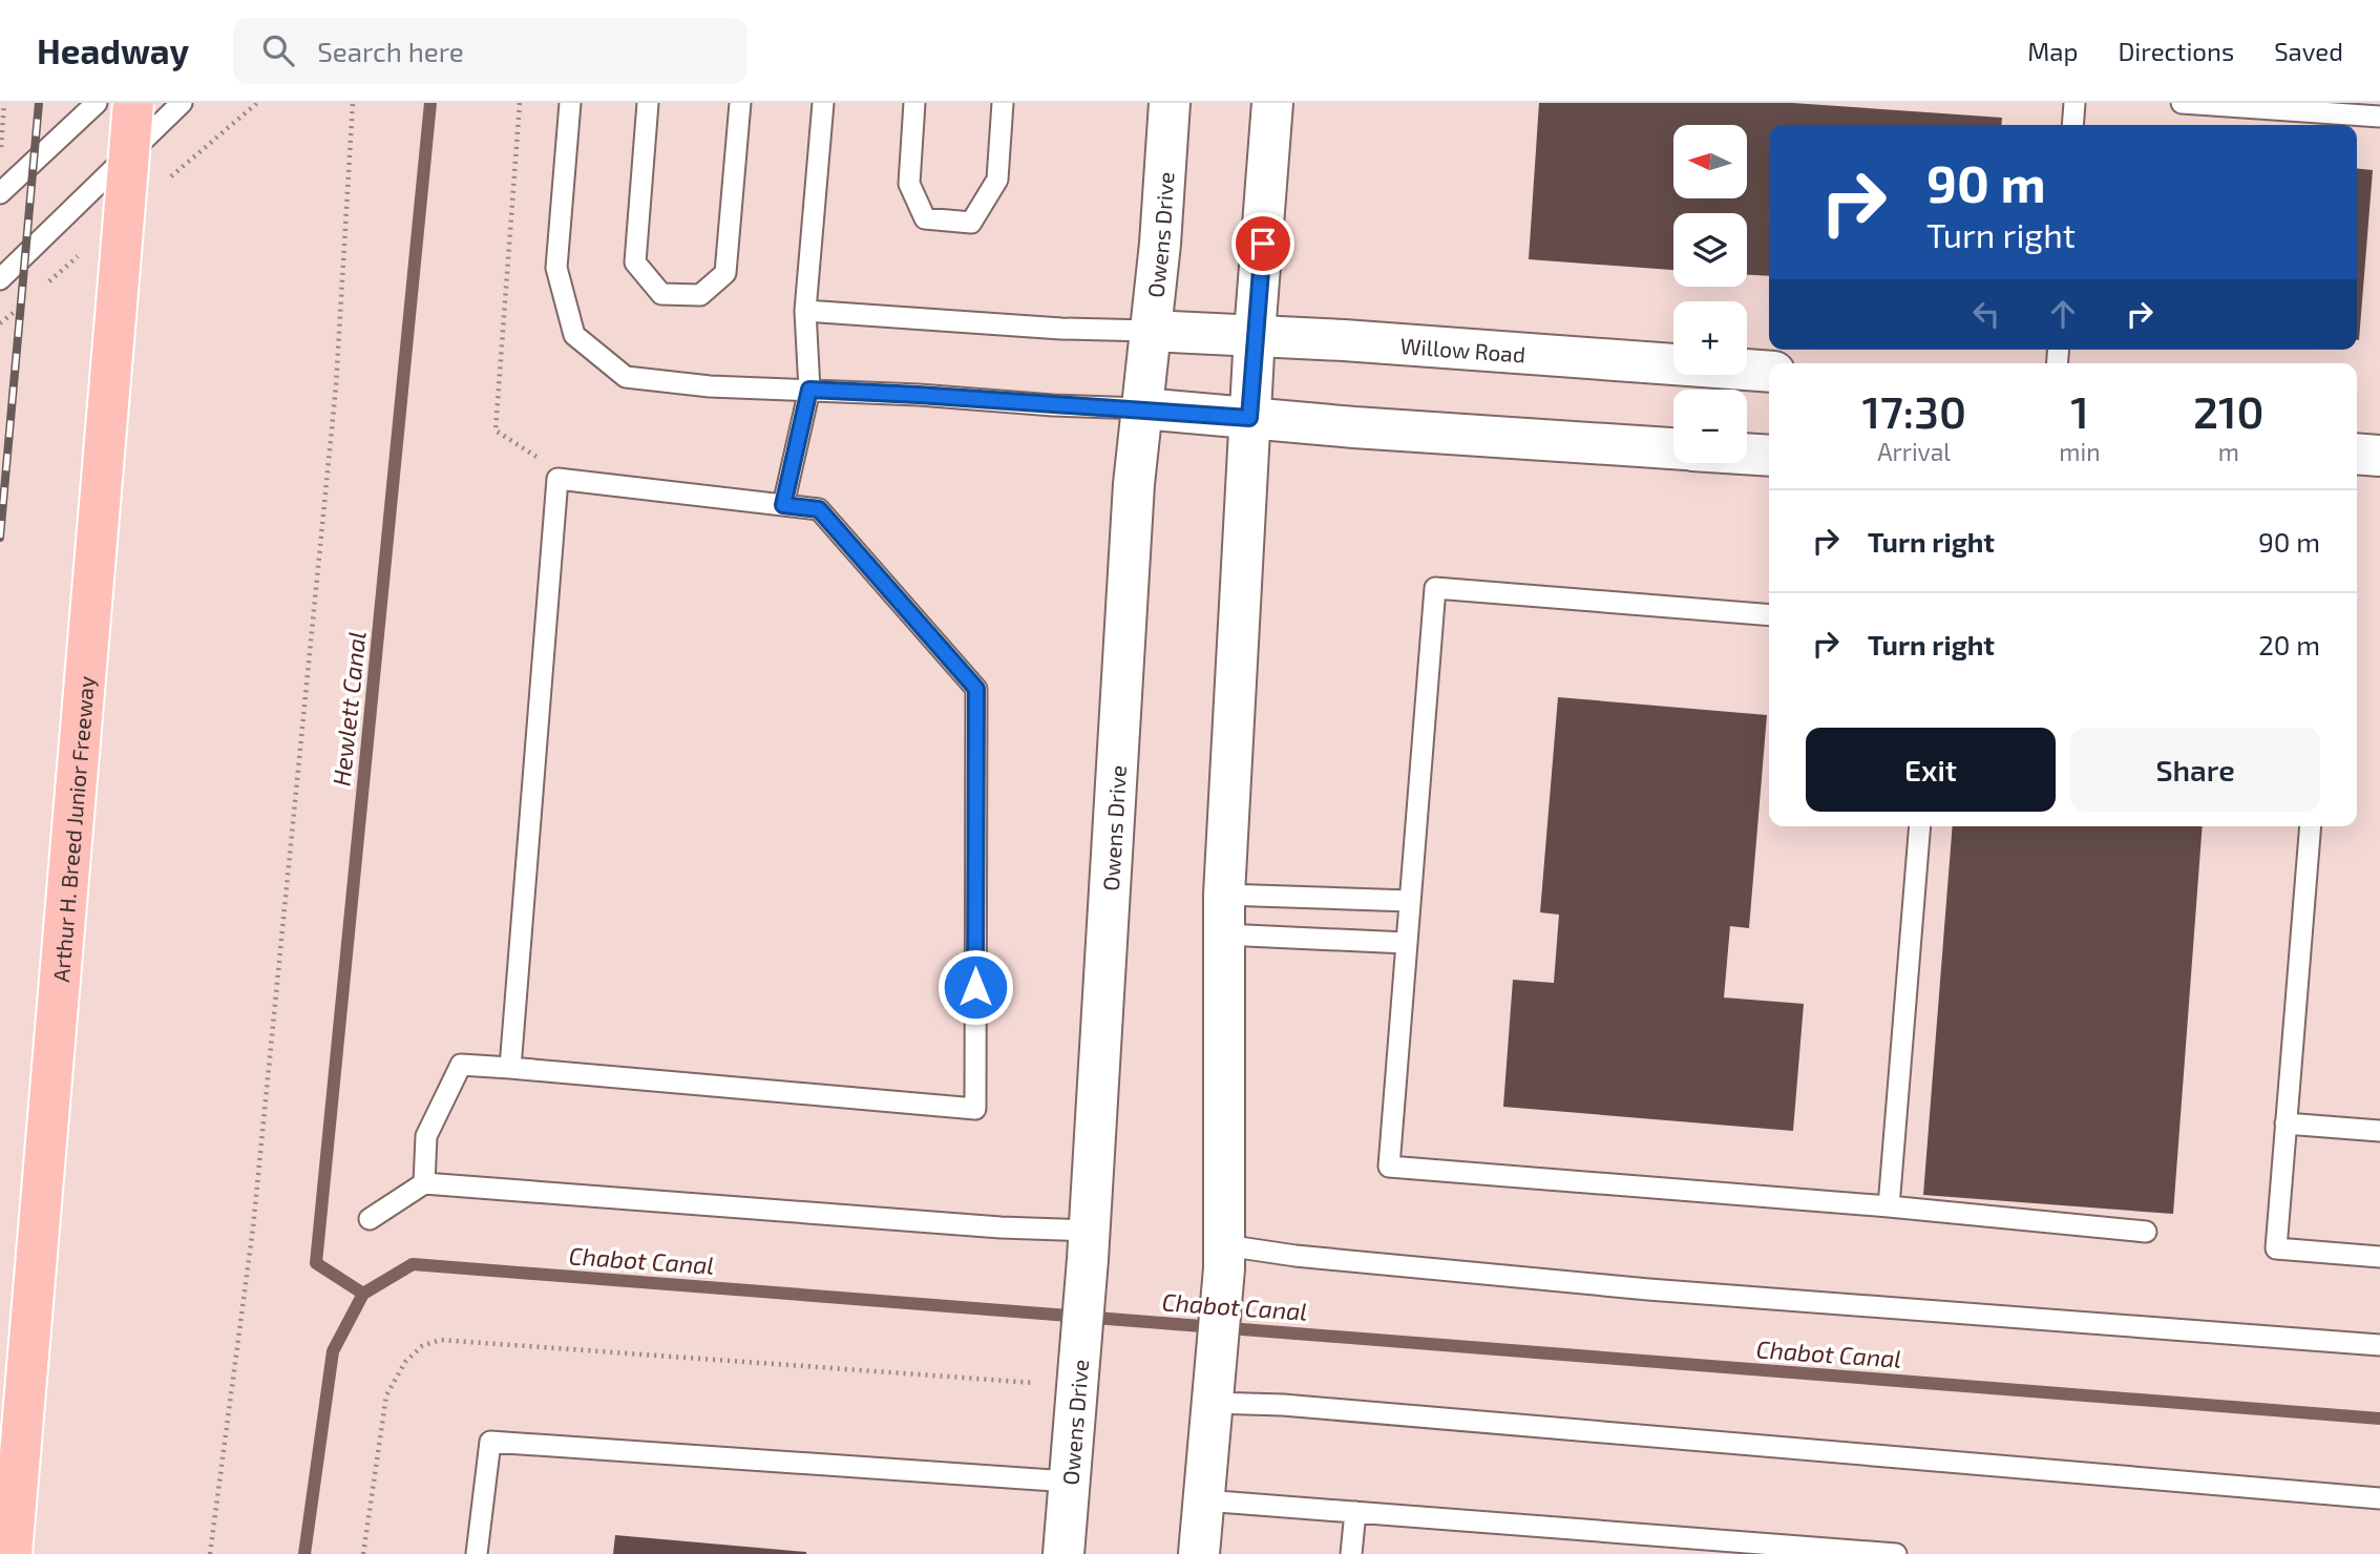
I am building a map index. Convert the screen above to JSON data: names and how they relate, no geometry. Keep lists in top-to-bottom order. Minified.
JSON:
{"streets":{"highway":["Arthur H. Breed Junior Freeway"],"street":["Owens Drive","Willow Road"]},"crossings":[["Owens Drive","Willow Road"]],"water":["Hewlett Canal","Chabot Canal"],"north":"left","page":{"header":"Headway","search":"Search here","nav":["Map","Directions","Saved"],"map_buttons":["+","−"],"turn":["90 m","Turn right"],"eta":["17:30","Arrival","1","min","210","m"],"list":[{"name":"Turn right","value":"90 m"},{"name":"Turn right","value":"20 m"}],"buttons":["Exit","Share"]}}
